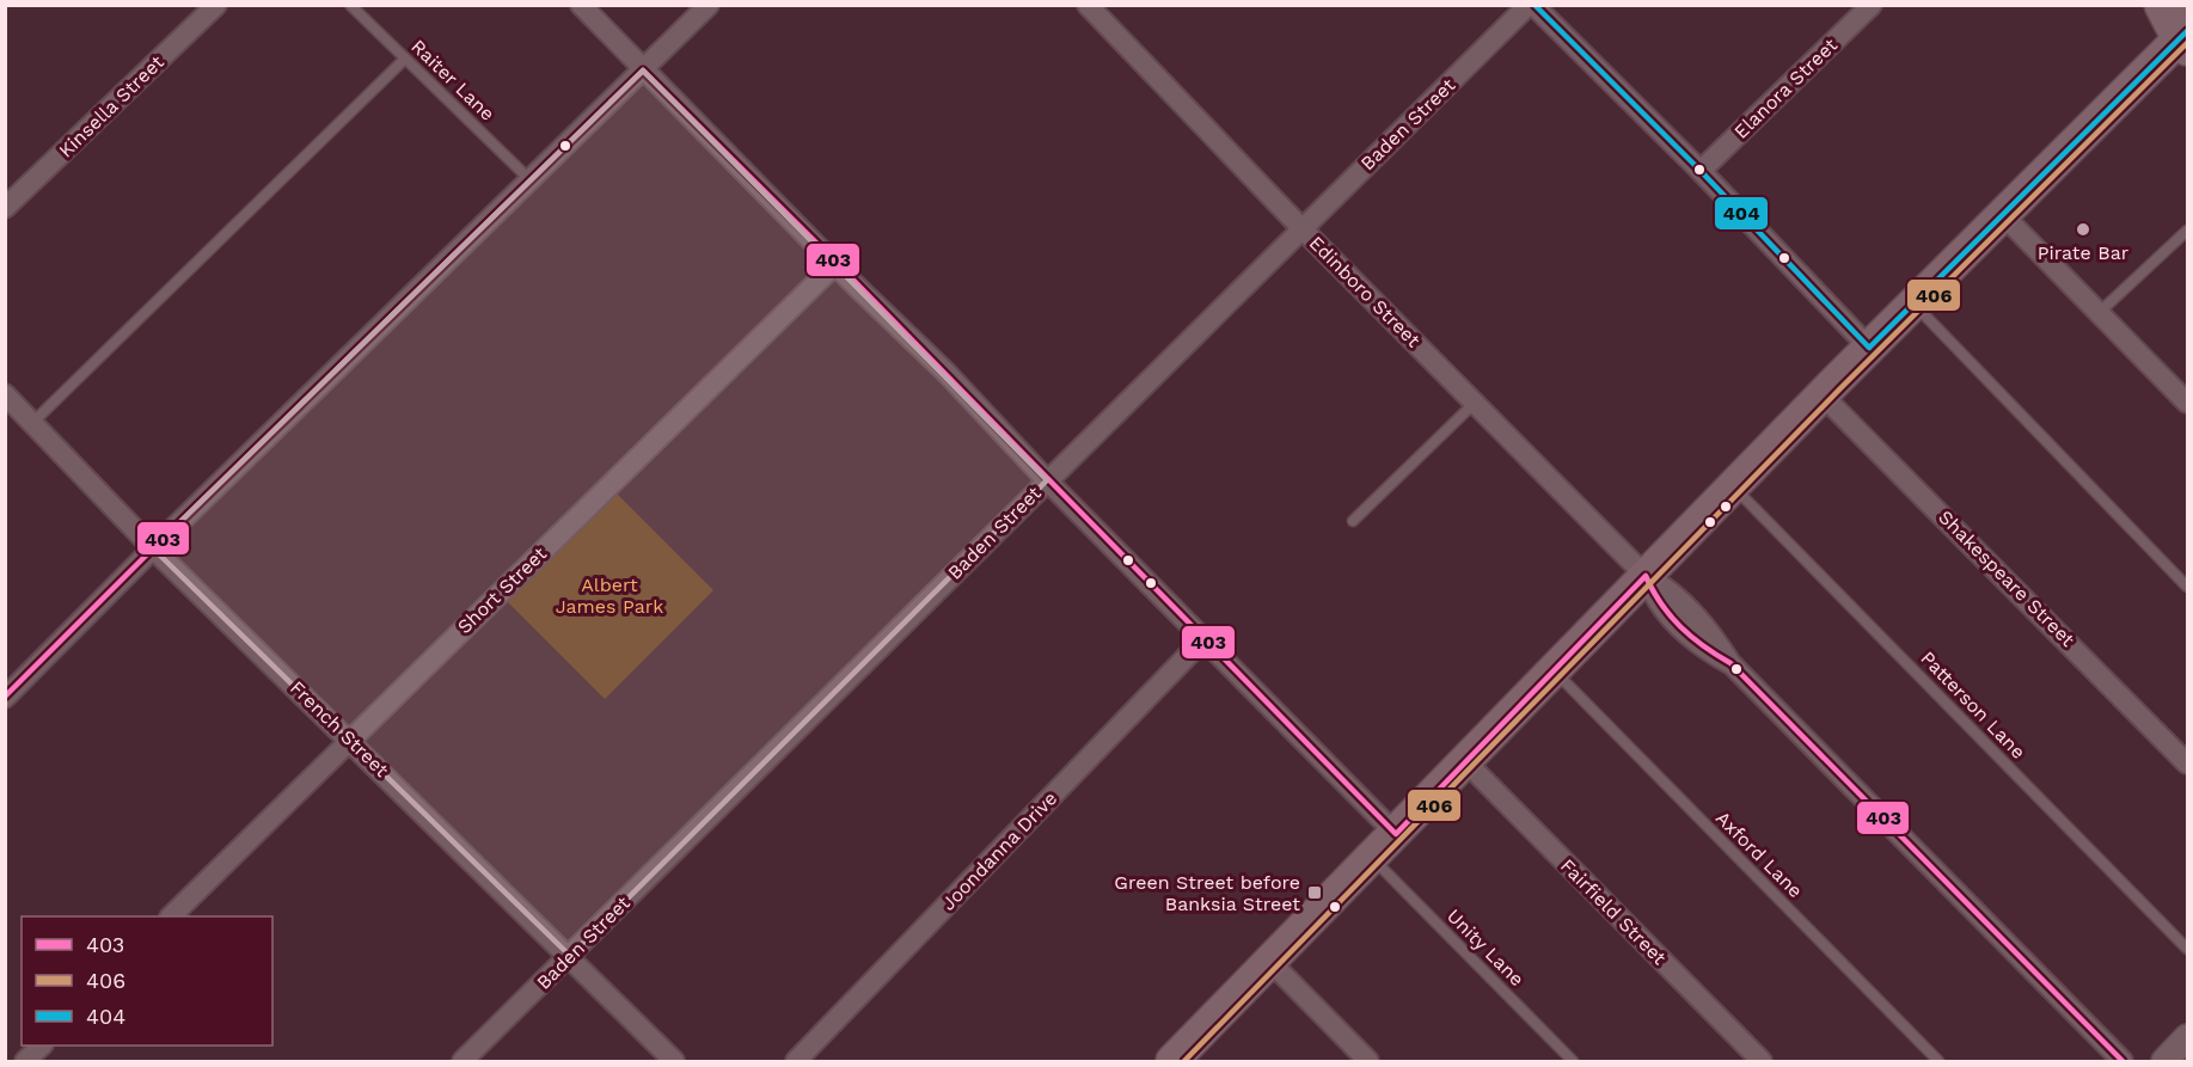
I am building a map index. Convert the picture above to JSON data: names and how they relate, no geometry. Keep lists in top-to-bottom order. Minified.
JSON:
{"streets":{"street":["Elanora Street","Kinsella Street","Baden Street","Edinboro Street","Shakespeare Street","Short Street","French Street","Joondanna Drive","Fairfield Street"],"lane":["Raiter Lane","Patterson Lane","Axford Lane","Unity Lane"]},"crossings":[["Baden Street","Edinboro Street"],["Baden Street","French Street"],["Short Street","French Street"]],"parks":["Albert James Park"],"places":{"other":["Pirate Bar"],"transit":["Green Street before Banksia Street"]},"lines":["transit line 404","transit line 406","transit line 403"],"legend":["403","406","404"]}
